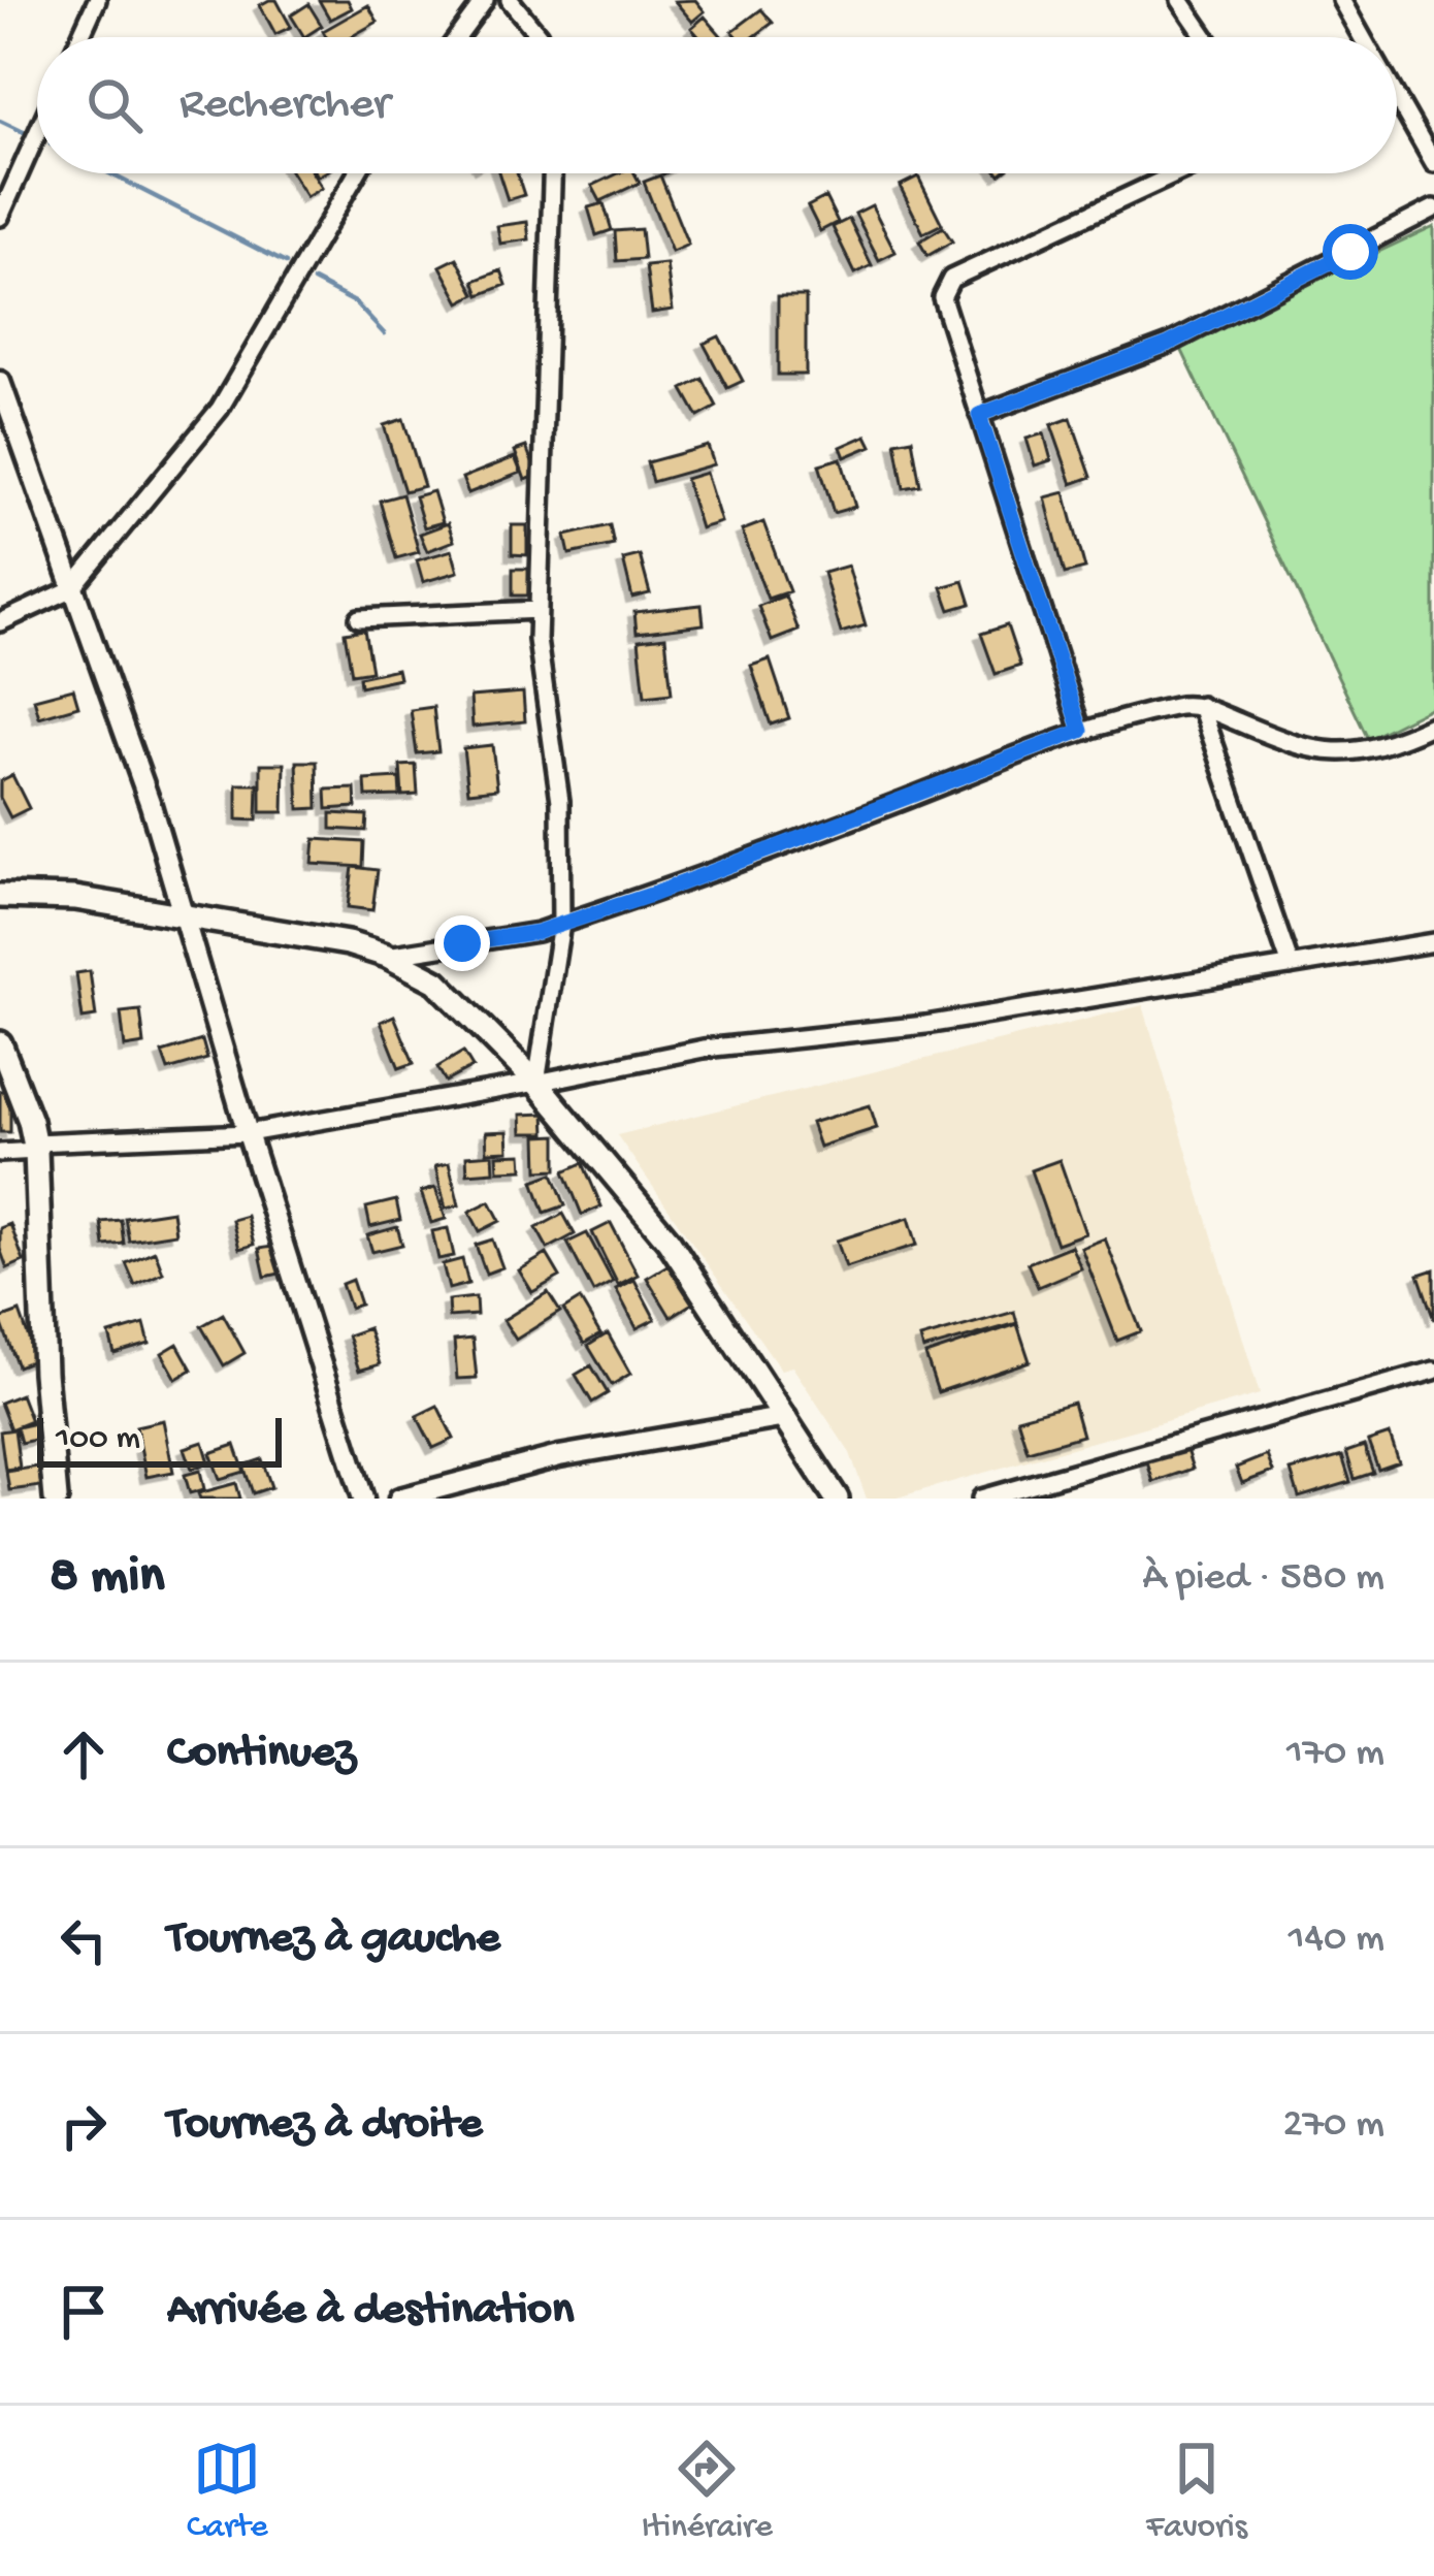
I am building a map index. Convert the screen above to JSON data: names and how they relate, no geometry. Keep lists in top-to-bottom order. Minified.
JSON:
{"scale_bar":"100 m","page":{"search":"Rechercher","scale":"100 m","heading":["8 min","À pied · 580 m"],"list":[["Continuez","170 m"],["Tournez à gauche","140 m"],["Tournez à droite","270 m"],"Arrivée à destination"],"nav":["Carte","Itinéraire","Favoris"]}}
